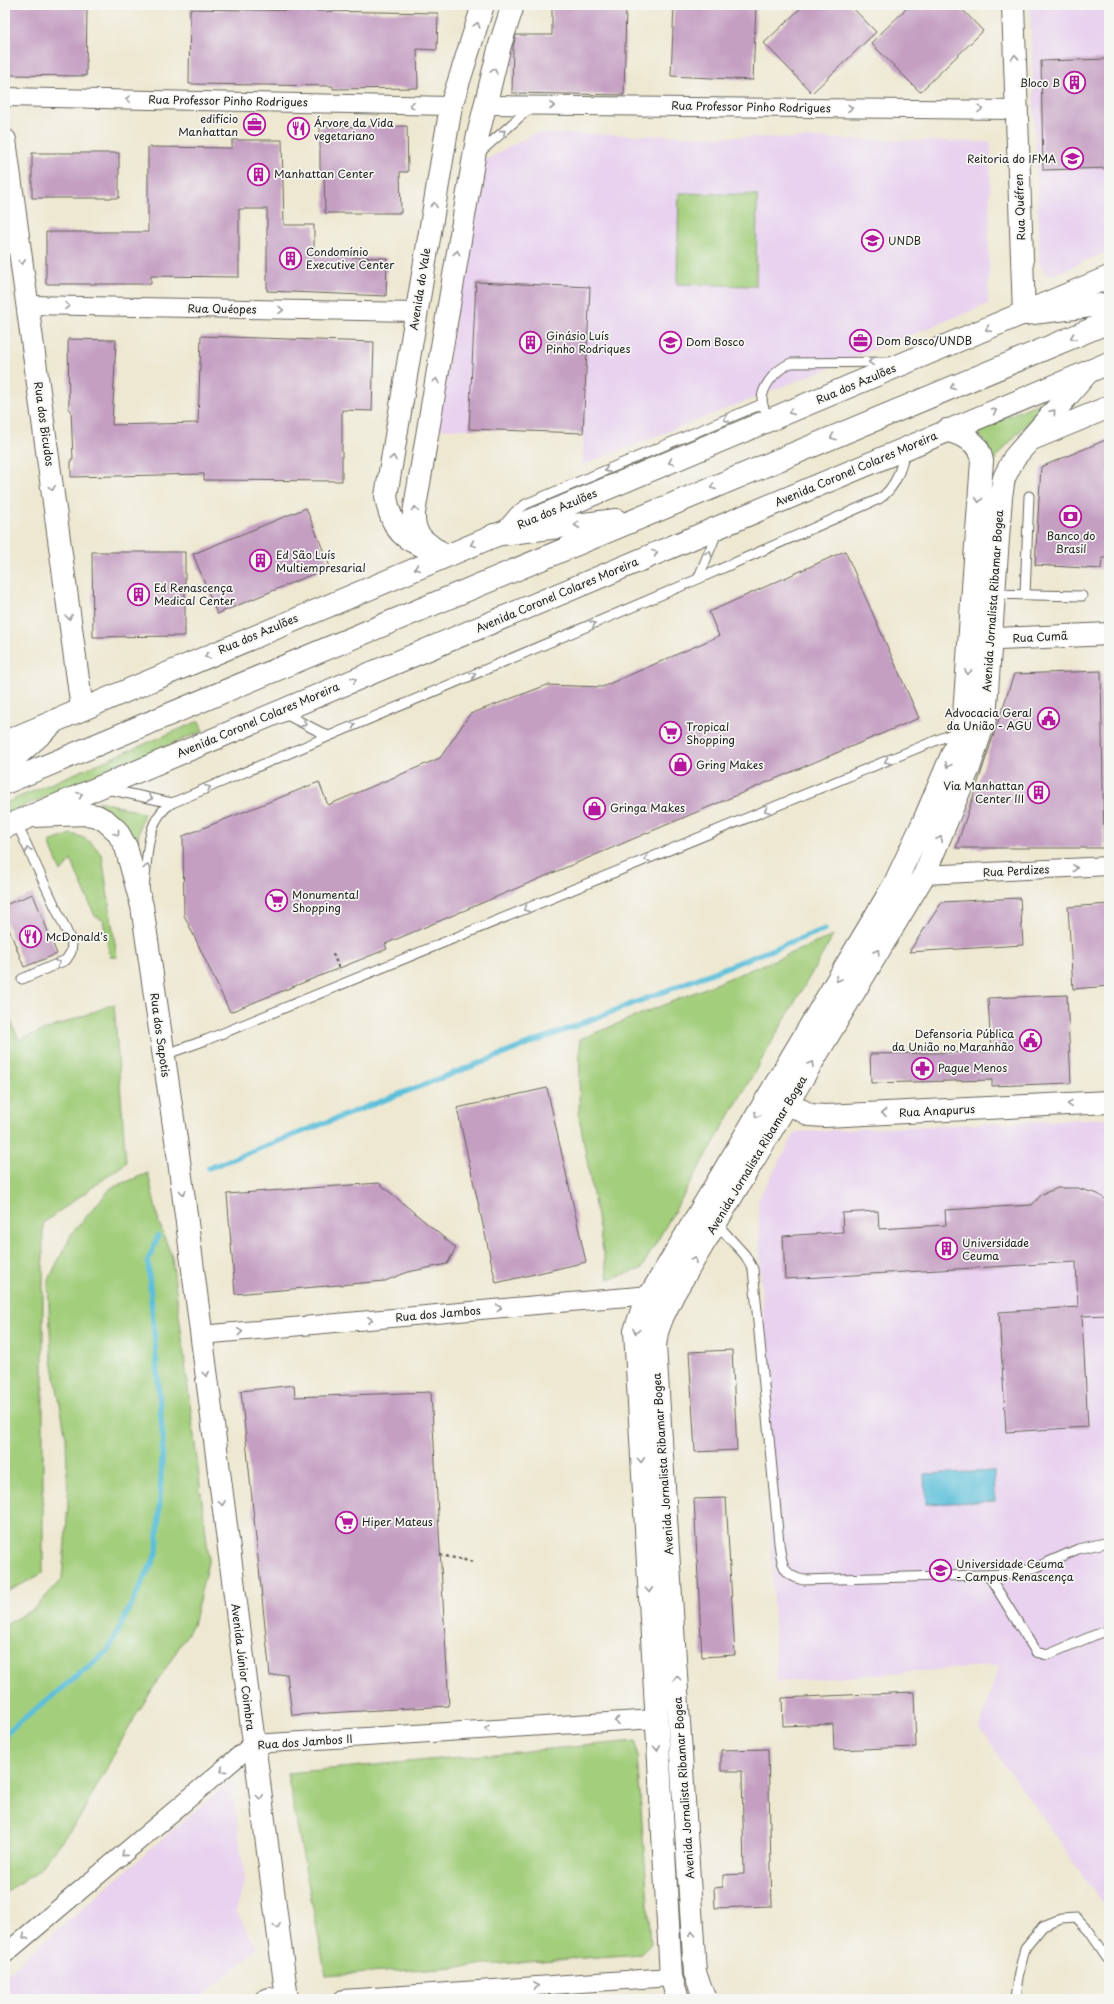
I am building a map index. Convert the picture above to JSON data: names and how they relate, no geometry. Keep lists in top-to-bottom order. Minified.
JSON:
{"streets":{"main road":["Rua Quéfren","Avenida do Vale","Rua dos Azulões","Rua dos Bicudos","Avenida Coronel Colares Moreira","Avenida Jornalista Ribamar Bogea","Rua Cumã","Rua dos Sapotis","Rua Anapurus","Avenida Júnior Coimbra"],"street":["Rua Professor Pinho Rodrigues","Rua Quéopes","Rua Perdizes","Rua dos Jambos","Rua dos Jambos II"]},"crossings":[["Rua Professor Pinho Rodrigues","Rua Quéfren"],["Rua Professor Pinho Rodrigues","Avenida do Vale"],["Rua Quéfren","Rua dos Azulões"],["Avenida do Vale","Rua Quéopes"],["Avenida do Vale","Rua dos Azulões"],["Rua Quéopes","Rua dos Bicudos"],["Rua dos Azulões","Rua dos Bicudos"],["Avenida Coronel Colares Moreira","Avenida Jornalista Ribamar Bogea"],["Avenida Coronel Colares Moreira","Rua dos Sapotis"],["Avenida Jornalista Ribamar Bogea","Rua Cumã"],["Avenida Jornalista Ribamar Bogea","Rua Perdizes"],["Avenida Jornalista Ribamar Bogea","Rua Anapurus"],["Avenida Jornalista Ribamar Bogea","Rua dos Jambos"],["Avenida Jornalista Ribamar Bogea","Rua dos Jambos II"],["Rua dos Sapotis","Rua dos Jambos"],["Rua dos Sapotis","Avenida Júnior Coimbra"],["Rua dos Jambos","Avenida Júnior Coimbra"],["Avenida Júnior Coimbra","Rua dos Jambos II"]],"one_way":["Rua Quéopes","Rua dos Bicudos","Rua Perdizes","Rua dos Sapotis","Rua Anapurus","Rua dos Jambos","Avenida Júnior Coimbra","Rua dos Jambos II"],"places":{"building":["Bloco B","Manhattan Center","Condomínio Executive Center","Ginásio Luís Pinho Rodriques","Ed São Luís Multiempresarial","Ed Renascença Medical Center","Via Manhattan Center III","Universidade Ceuma"],"office":["edifício Manhattan","Dom Bosco/UNDB"],"restaurant":["Árvore da Vida vegetariano","McDonald's"],"school or university":["Reitoria do IFMA","UNDB","Dom Bosco","Universidade Ceuma - Campus Renascença"],"bank":["Banco do Brasil"],"public building":["Advocacia Geral da União - AGU","Defensoria Pública da União no Maranhão"],"supermarket":["Tropical Shopping","Monumental Shopping","Hiper Mateus"],"shop":["Gring Makes","Gringa Makes"],"pharmacy":["Pague Menos"]}}
